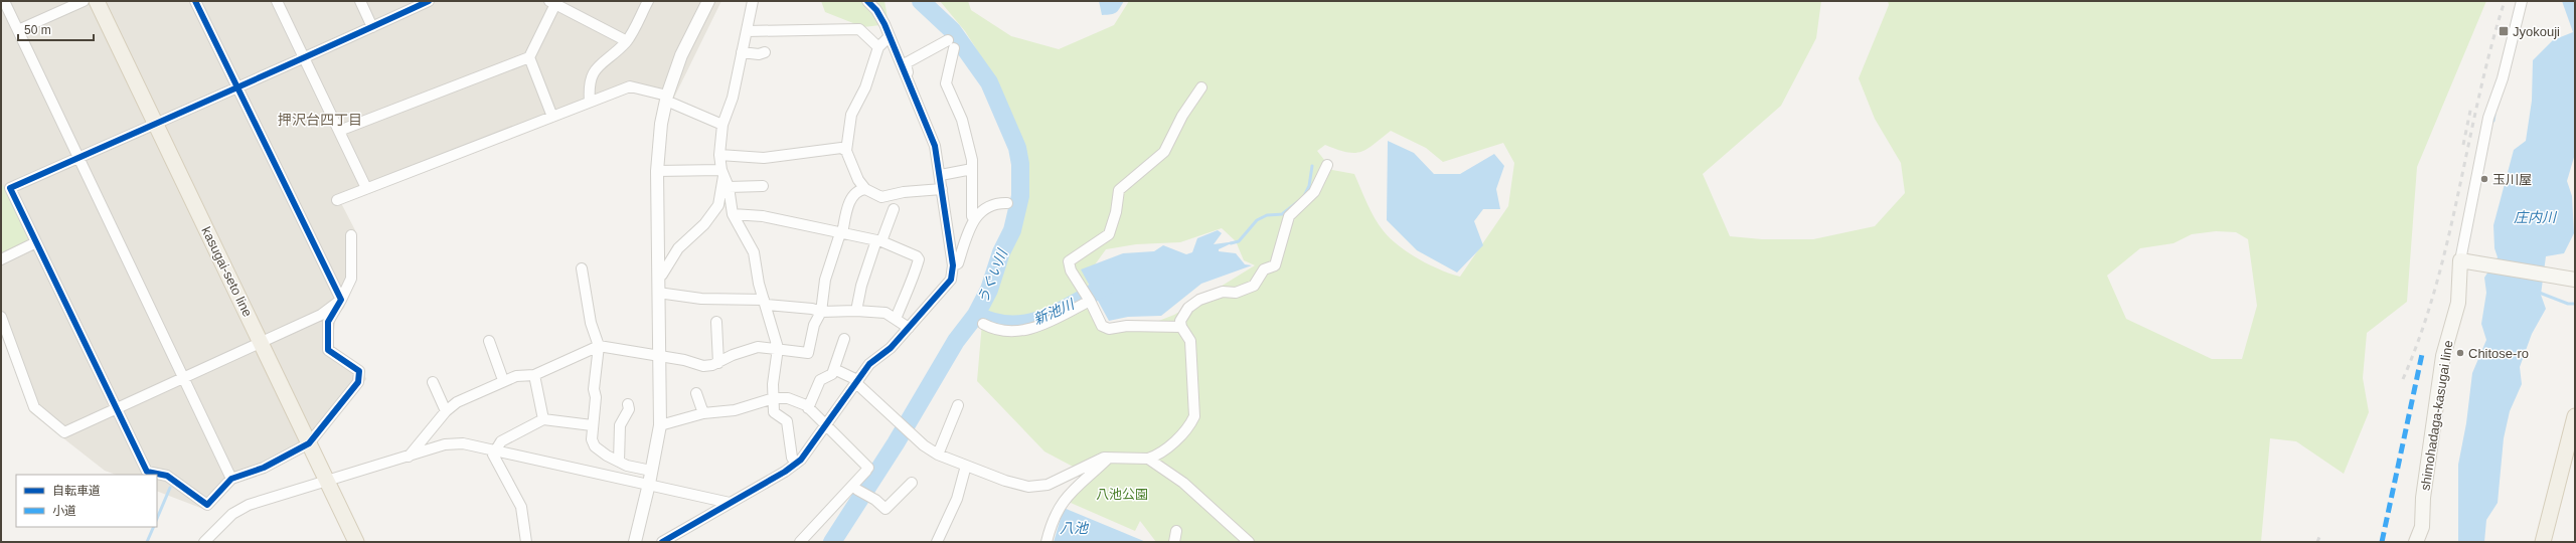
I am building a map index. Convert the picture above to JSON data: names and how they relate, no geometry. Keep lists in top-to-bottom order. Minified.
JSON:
{"streets":{"main road":["kasugai-seto line","shimohadaga-kasugai line"]},"districts":["押沢台四丁目"],"water":["庄内川","うぐい川","新池川","八池"],"parks":["八池公園"],"places":{"transit":["Jyokouji"],"other":["玉川屋","Chitose-ro"]},"legend":["自転車道","小道"],"scale_bar":"50 m"}
